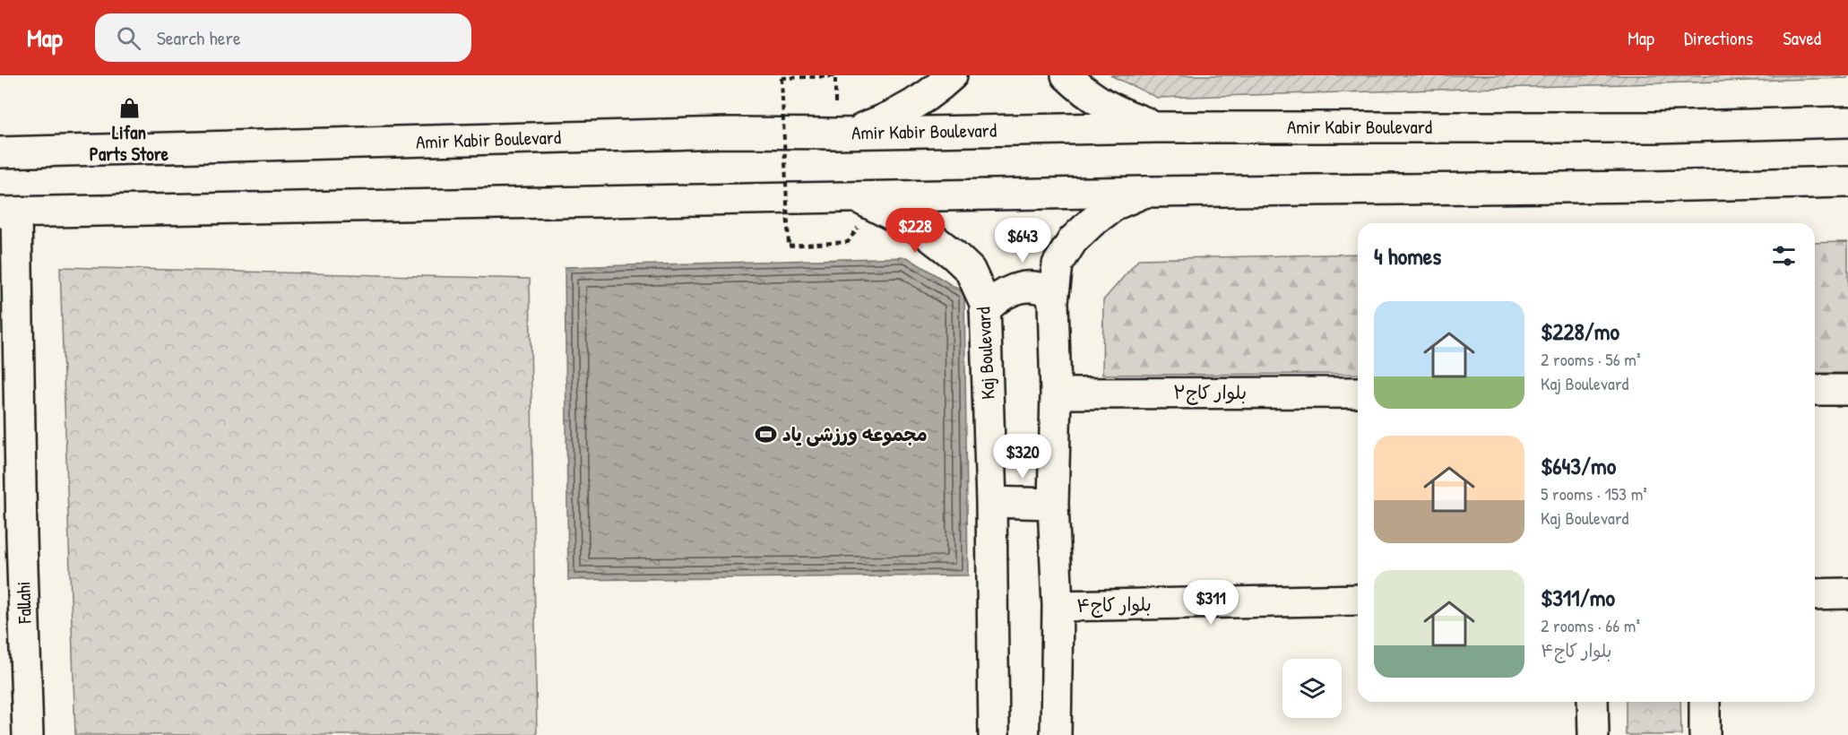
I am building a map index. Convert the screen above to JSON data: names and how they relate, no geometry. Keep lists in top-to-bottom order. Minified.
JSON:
{"streets":{"main road":["Amir Kabir Boulevard","Kaj Boulevard","بلوار کاج۲","Fallahi","بلوار کاج۴"]},"places":{"shop":["Lifan Parts Store"],"sports":["مجموعه ورزشی یاد"]},"page":{"header":"Map","search":"Search here","nav":["Map","Directions","Saved"],"price":["$228","$643","$320","$311"],"heading":"4 homes","list":[{"name":"$228/mo","note":"2 rooms · 56 m² · Kaj Boulevard"},{"name":"$643/mo","note":"5 rooms · 153 m² · Kaj Boulevard"},{"name":"$311/mo","note":"2 rooms · 66 m² · بلوار کاج۴"}]}}
